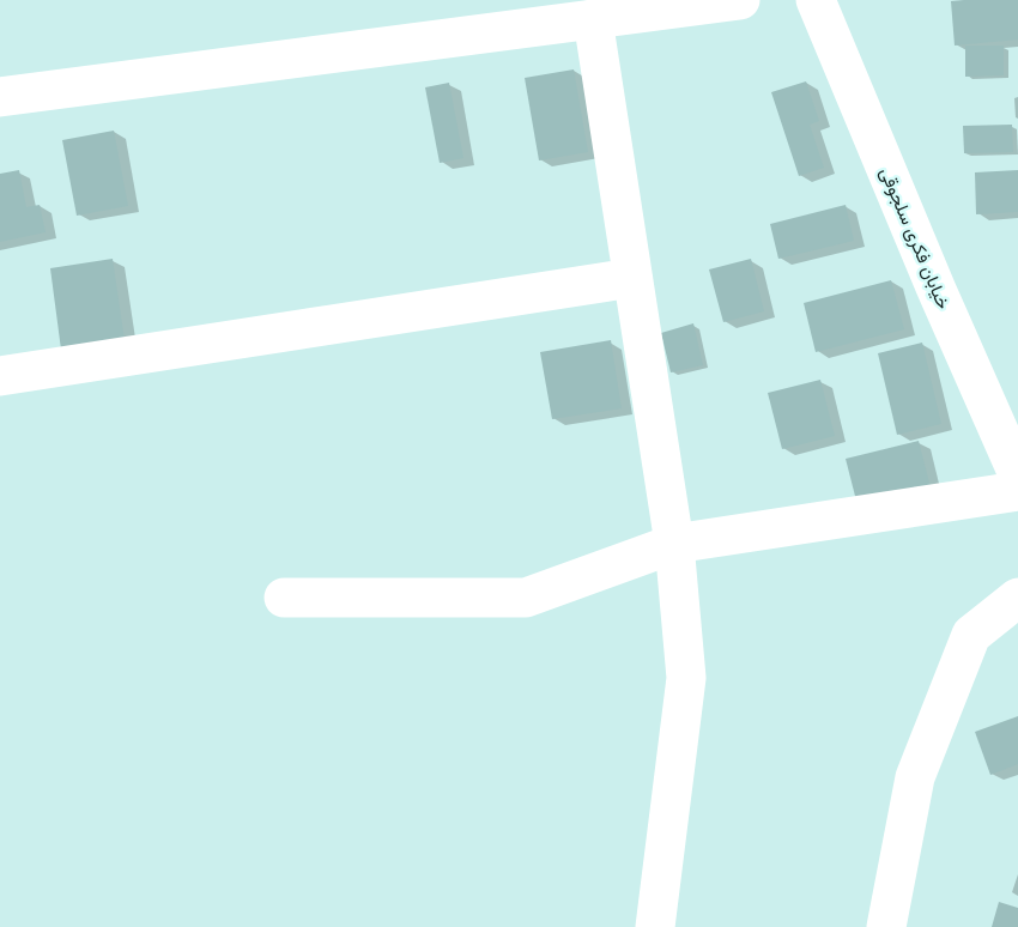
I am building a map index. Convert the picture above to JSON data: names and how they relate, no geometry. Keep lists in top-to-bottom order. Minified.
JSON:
{"streets":{"street":["خیابان فکری سلجوقی"]}}
